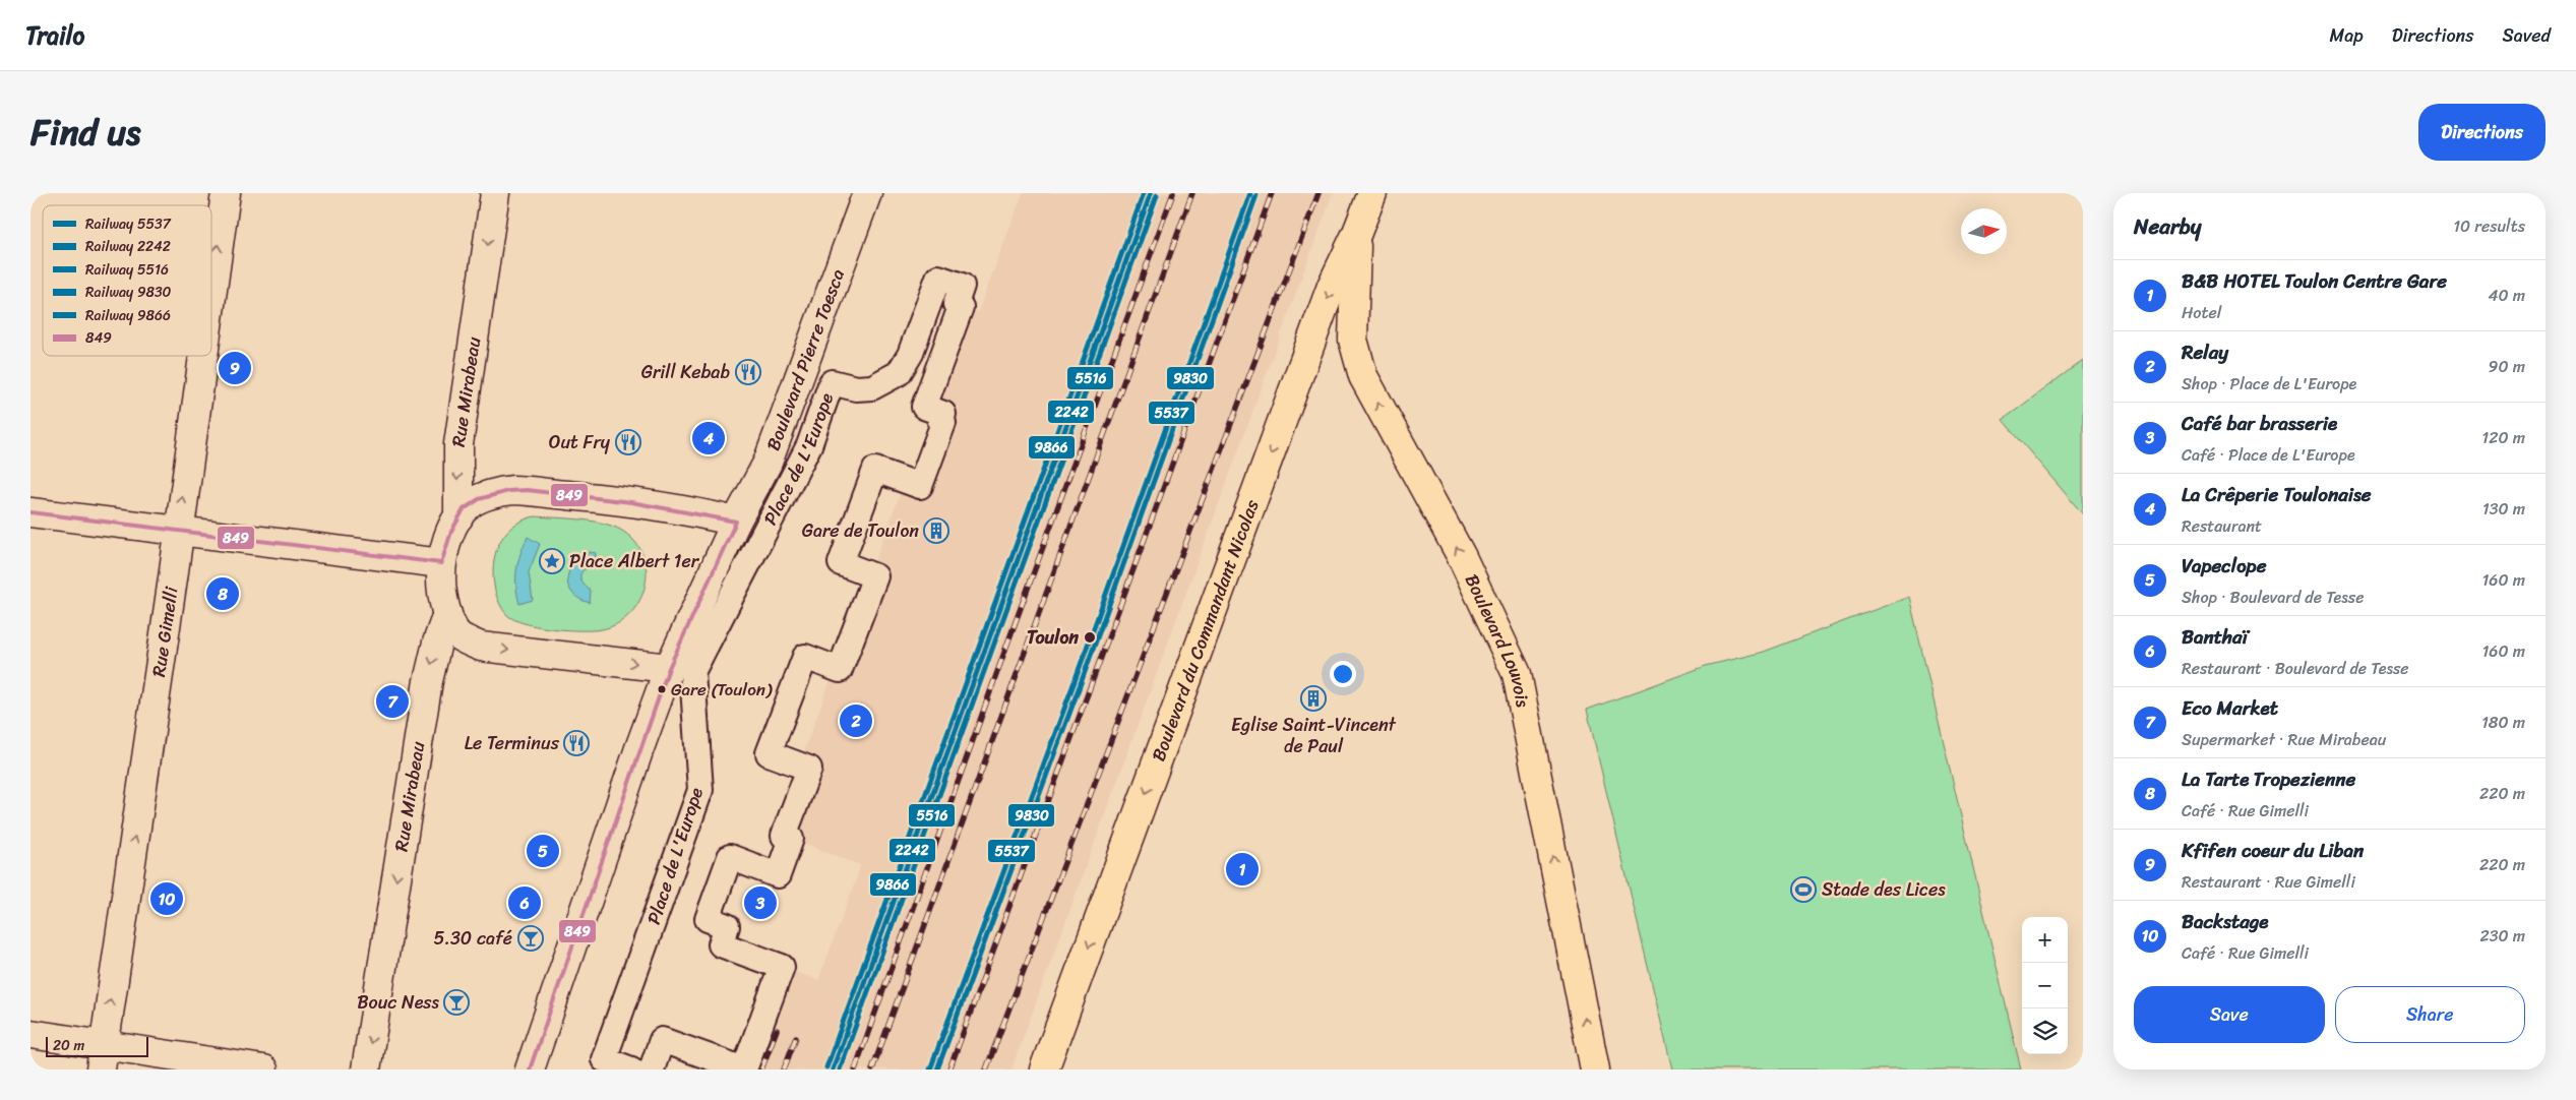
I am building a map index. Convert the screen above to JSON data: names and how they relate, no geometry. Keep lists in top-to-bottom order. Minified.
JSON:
{"streets":{"main road":["Boulevard du Commandant Nicolas","Boulevard Louvois"],"street":["Boulevard Pierre Toesca","Rue Mirabeau","Place de L'Europe","Rue Gimelli"]},"crossings":[["Boulevard Pierre Toesca","Place de L'Europe"],["Boulevard du Commandant Nicolas","Boulevard Louvois"]],"one_way":["Rue Mirabeau","Boulevard du Commandant Nicolas","Rue Gimelli","Boulevard Louvois"],"places":{"restaurant":["Grill Kebab","Out Fry","Le Terminus"],"building":["Gare de Toulon","Eglise Saint-Vincent de Paul"],"place":["Place Albert 1er"],"other":["Toulon","Gare (Toulon)"],"sports":["Stade des Lices"],"bar":["5.30 café","Bouc Ness"]},"lines":["rail line 5537","rail line 2242","rail line 9866","rail line 5516","rail line 9830","transit line 849"],"legend":["Railway 5537","Railway 2242","Railway 5516","Railway 9830","Railway 9866","849"],"scale_bar":"20 m","north":"right","page":{"header":"Trailo","nav":["Map","Directions","Saved"],"title":"Find us","buttons":["Directions",["Save","Share"]],"heading":["Nearby","10 results"],"list":[{"mark":"1","name":"B&B HOTEL Toulon Centre Gare","note":"Hotel","value":"40 m"},{"mark":"2","name":"Relay","note":"Shop · Place de L'Europe","value":"90 m"},{"mark":"3","name":"Café bar brasserie","note":"Café · Place de L'Europe","value":"120 m"},{"mark":"4","name":"La Crêperie Toulonaise","note":"Restaurant","value":"130 m"},{"mark":"5","name":"Vapeclope","note":"Shop · Boulevard de Tesse","value":"160 m"},{"mark":"6","name":"Banthaï","note":"Restaurant · Boulevard de Tesse","value":"160 m"},{"mark":"7","name":"Eco Market","note":"Supermarket · Rue Mirabeau","value":"180 m"},{"mark":"8","name":"La Tarte Tropezienne","note":"Café · Rue Gimelli","value":"220 m"},{"mark":"9","name":"Kfifen coeur du Liban","note":"Restaurant · Rue Gimelli","value":"220 m"},{"mark":"10","name":"Backstage","note":"Café · Rue Gimelli","value":"230 m"}],"pins":["9","4","8","7","2","5","1","10","3","6"],"map_buttons":["+","−"],"scale":"20 m"}}
